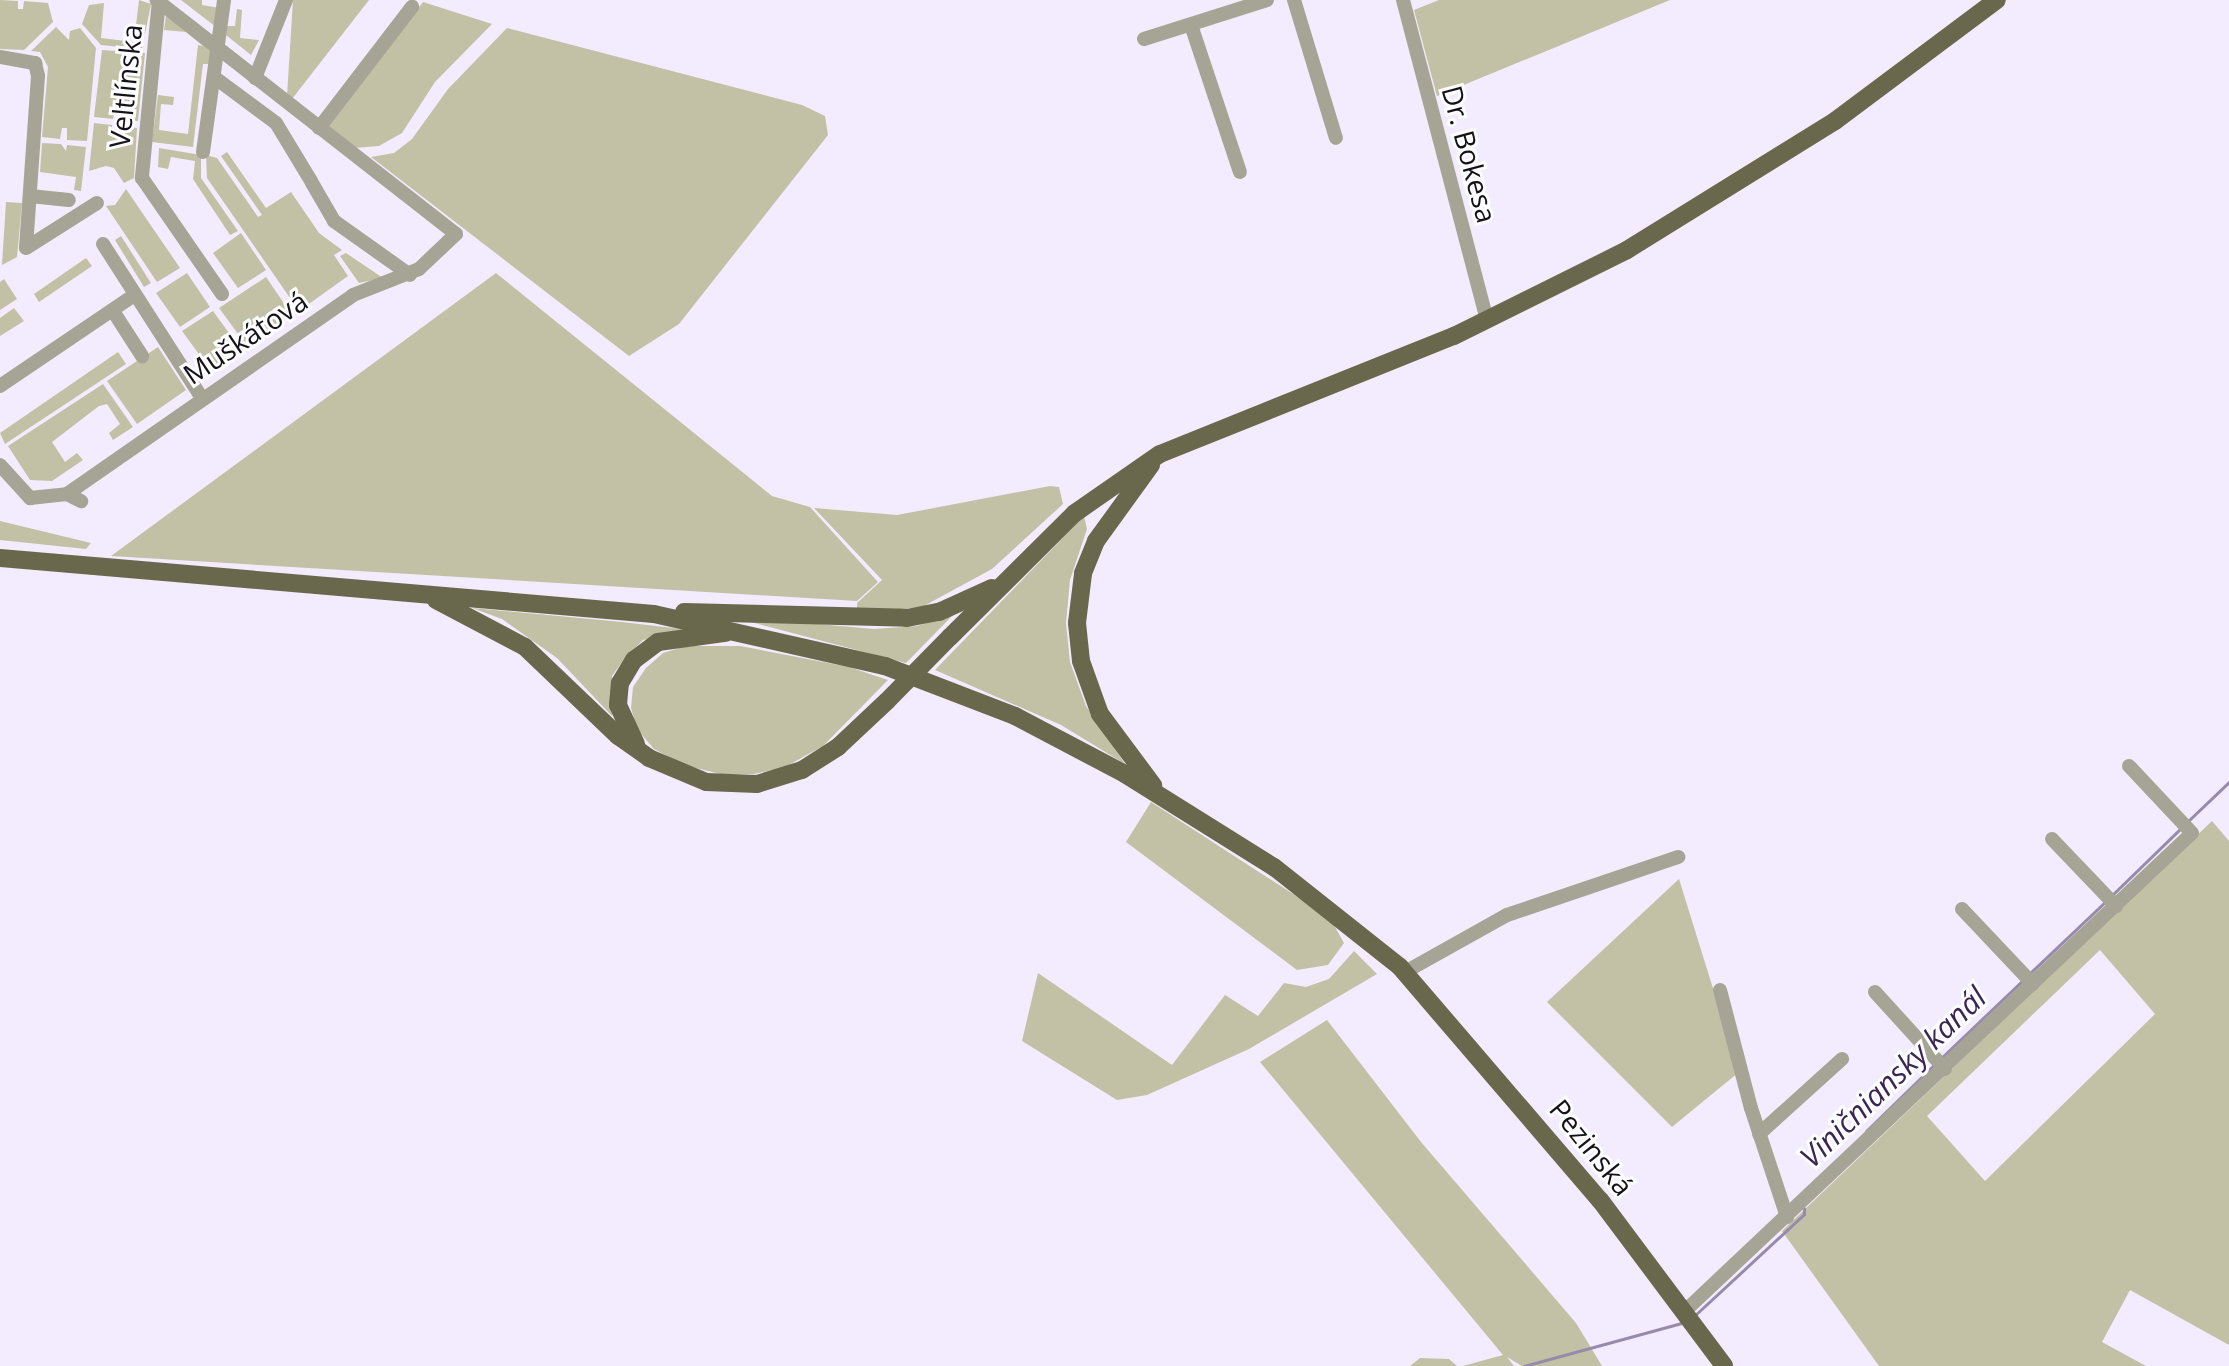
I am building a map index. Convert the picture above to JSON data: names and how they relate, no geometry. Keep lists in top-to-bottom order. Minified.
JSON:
{"streets":{"main road":["Pezinská"],"street":["Veltlínska","Dr. Bokesa","Muškátová"]},"water":["Viničniansky kanál"]}
